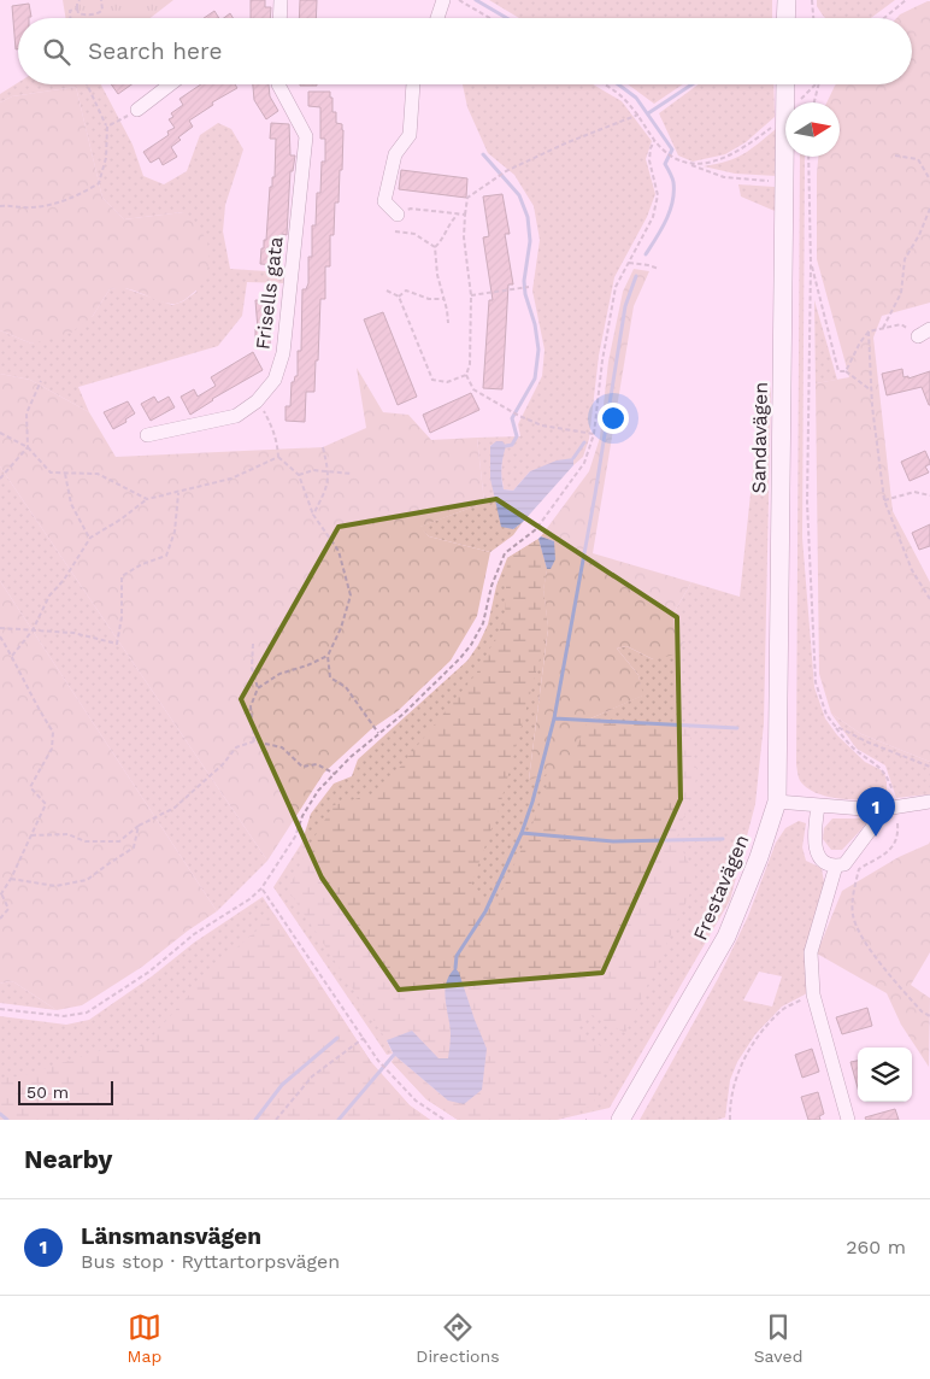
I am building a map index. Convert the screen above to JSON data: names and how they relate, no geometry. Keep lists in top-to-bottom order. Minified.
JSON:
{"streets":{"street":["Frisells gata","Sandavägen","Frestavägen"]},"crossings":[["Sandavägen","Frestavägen"]],"scale_bar":"50 m","north":"right","page":{"search":"Search here","pins":"1","scale":"50 m","heading":"Nearby","list":[{"mark":"1","name":"Länsmansvägen","note":"Bus stop · Ryttartorpsvägen","value":"260 m"}],"nav":["Map","Directions","Saved"]}}
